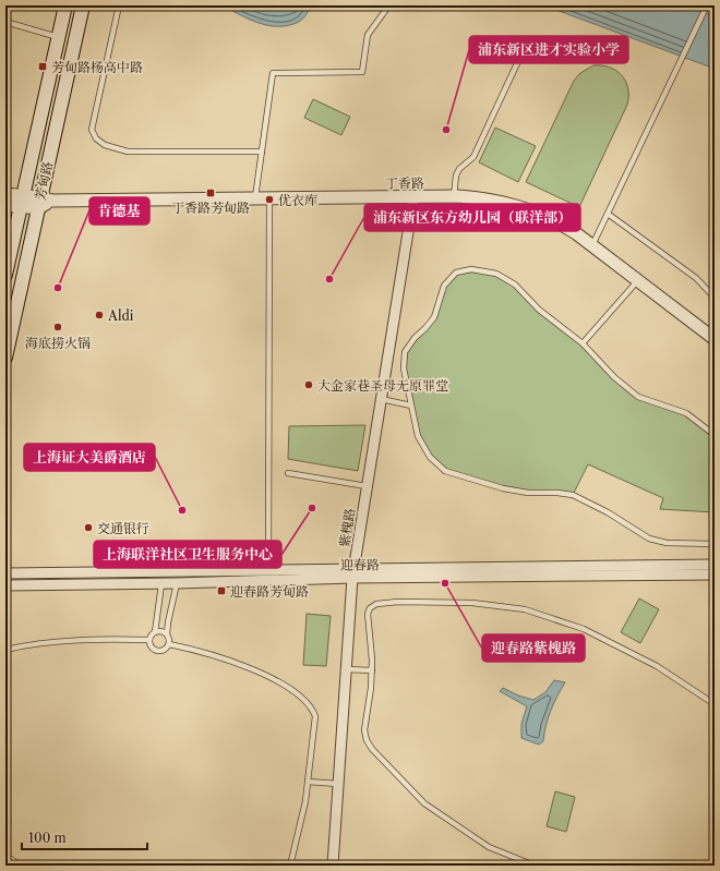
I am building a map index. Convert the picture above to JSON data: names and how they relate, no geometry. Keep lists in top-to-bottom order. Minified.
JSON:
{"streets":{"main road":["芳甸路"],"street":["丁香路","紫槐路","迎春路"]},"crossings":[["芳甸路","丁香路"],["丁香路","紫槐路"],["紫槐路","迎春路"]],"places":{"transit":["芳甸路杨高中路","丁香路芳甸路","迎春路芳甸路"],"other":["浦东新区进才实验小学","优衣库","浦东新区东方幼儿园（联洋部）","肯德基","Aldi","海底捞火锅","大金家巷圣母无原罪堂","上海联洋社区卫生服务中心","上海证大美爵酒店","交通银行","迎春路紫槐路"]},"scale_bar":"100 m"}
